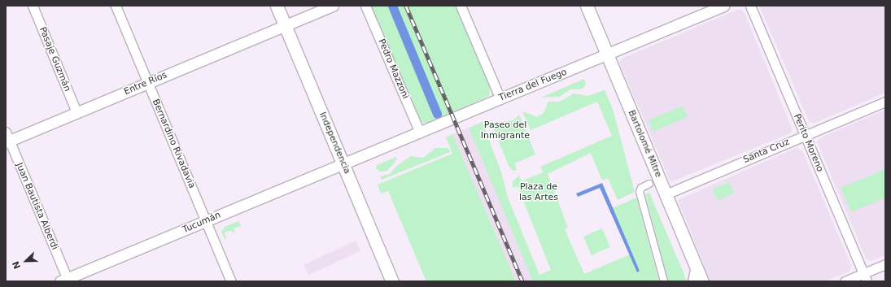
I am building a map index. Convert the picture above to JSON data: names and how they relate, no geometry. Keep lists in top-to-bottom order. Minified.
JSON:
{"streets":{"main road":["Independencia","Bartolomé Mitre"],"street":["Pasaje Guzmán","Pedro Mazzoni","Entre Ríos","Tierra del Fuego","Perito Moreno","Bernardino Rivadavia","Santa Cruz","Juan Bautista Alberdi","Tucumán"]},"crossings":[["Pasaje Guzmán","Entre Ríos"],["Pedro Mazzoni","Tierra del Fuego"],["Entre Ríos","Independencia"],["Entre Ríos","Bernardino Rivadavia"],["Entre Ríos","Juan Bautista Alberdi"],["Tierra del Fuego","Independencia"],["Tierra del Fuego","Bartolomé Mitre"],["Tierra del Fuego","Tucumán"],["Independencia","Tucumán"],["Perito Moreno","Santa Cruz"],["Bernardino Rivadavia","Tucumán"],["Bartolomé Mitre","Santa Cruz"],["Juan Bautista Alberdi","Tucumán"]],"parks":["Paseo del Inmigrante","Plaza de las Artes"],"north":"bottom left"}
